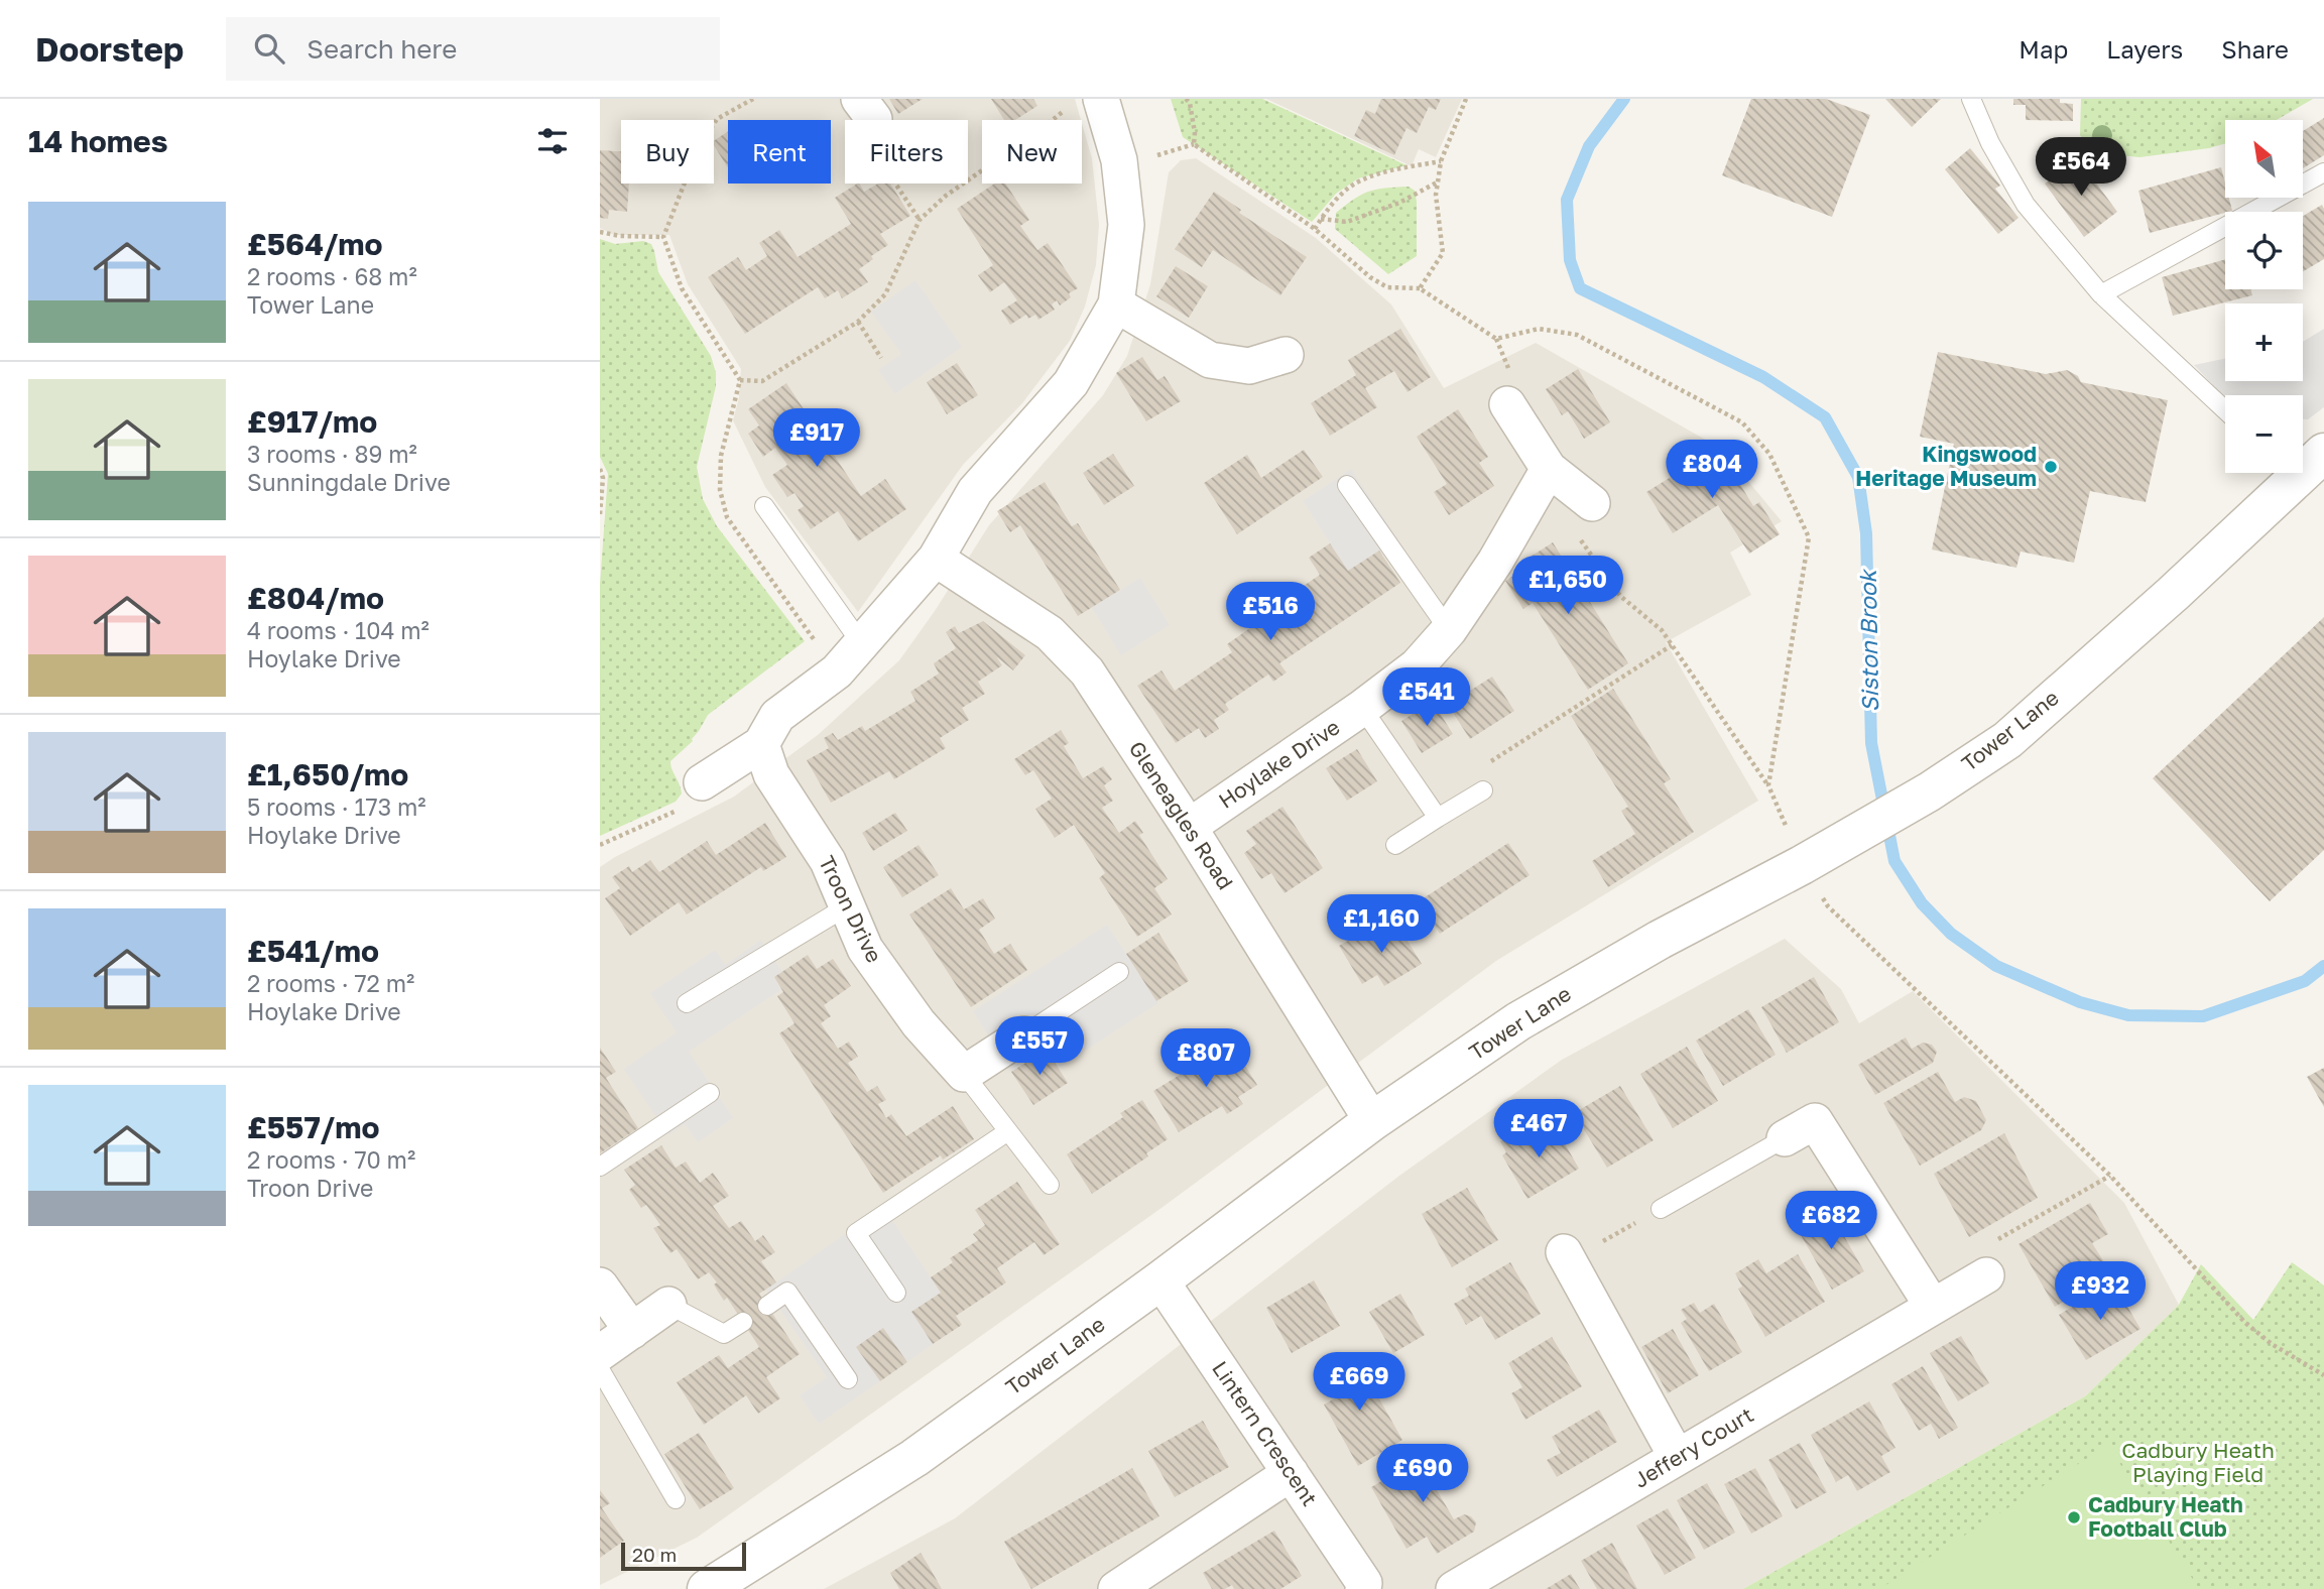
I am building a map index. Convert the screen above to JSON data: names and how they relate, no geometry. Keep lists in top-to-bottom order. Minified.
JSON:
{"streets":{"street":["Tower Lane","Hoylake Drive","Gleneagles Road","Troon Drive","Lintern Crescent","Jeffery Court"]},"crossings":[["Tower Lane","Gleneagles Road"],["Tower Lane","Lintern Crescent"],["Hoylake Drive","Gleneagles Road"]],"water":["Siston Brook"],"parks":["Cadbury Heath Playing Field"],"places":["Kingswood Heritage Museum","Cadbury Heath Football Club"],"scale_bar":"20 m","north":"top left","page":{"header":"Doorstep","search":"Search here","nav":["Map","Layers","Share"],"heading":"14 homes","map_buttons":["+","−"],"chip":["Buy","Rent","Filters","New"],"price":["£564","£917","£804","£1,650","£516","£541","£1,160","£557","£807","£467","£682","£932","£669","£690"],"list":[{"name":"£564/mo","note":"2 rooms · 68 m² · Tower Lane"},{"name":"£917/mo","note":"3 rooms · 89 m² · Sunningdale Drive"},{"name":"£804/mo","note":"4 rooms · 104 m² · Hoylake Drive"},{"name":"£1,650/mo","note":"5 rooms · 173 m² · Hoylake Drive"},{"name":"£541/mo","note":"2 rooms · 72 m² · Hoylake Drive"},{"name":"£557/mo","note":"2 rooms · 70 m² · Troon Drive"}],"scale":"20 m"}}
